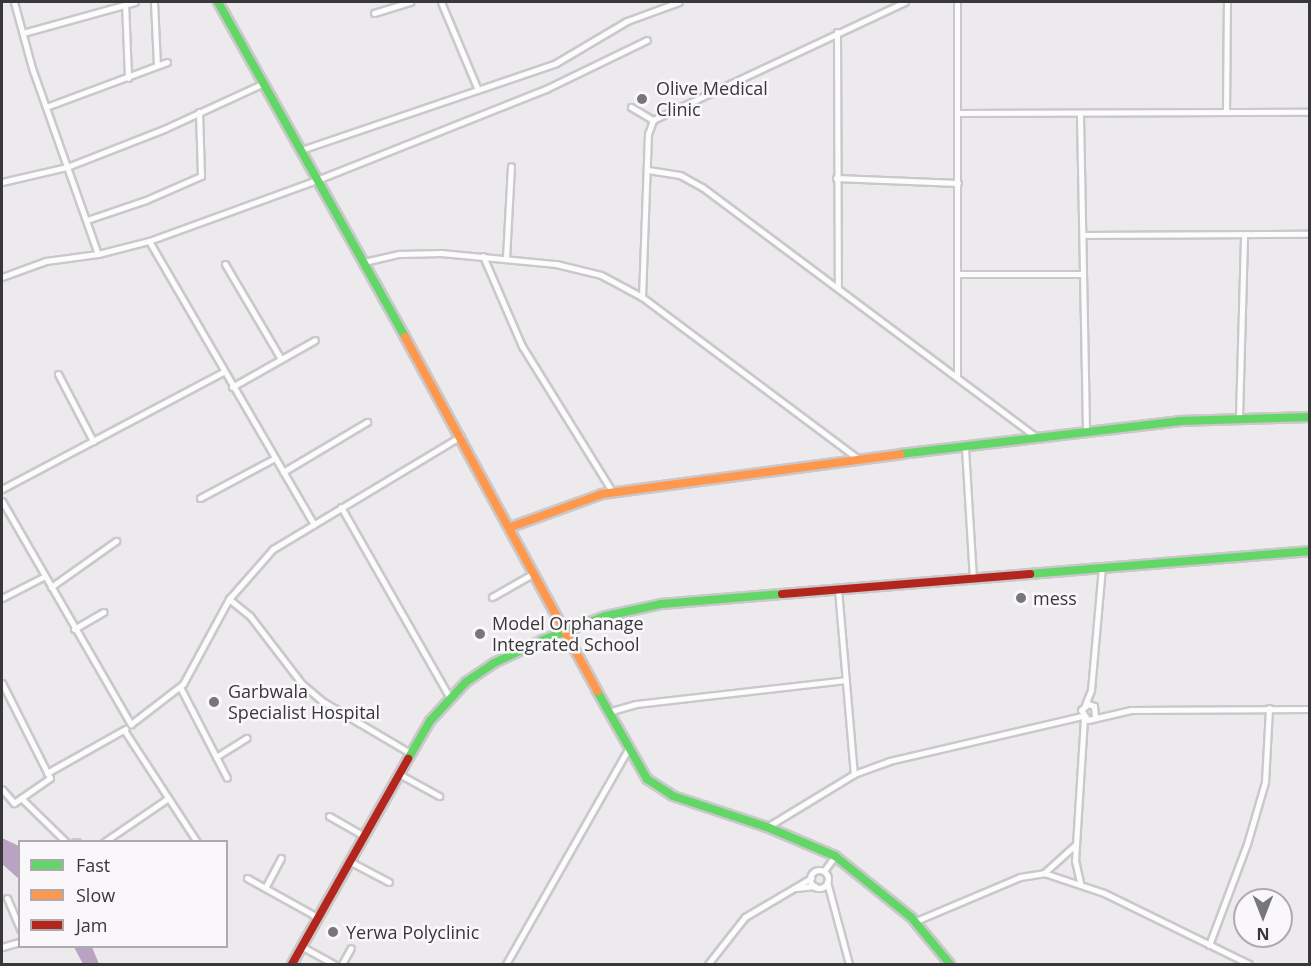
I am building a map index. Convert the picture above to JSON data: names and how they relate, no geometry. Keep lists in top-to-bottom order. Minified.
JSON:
{"places":["Olive Medical Clinic","mess","Model Orphanage Integrated School","Garbwala Specialist Hospital","Yerwa Polyclinic"],"legend":["Fast","Slow","Jam"],"north":"bottom"}
